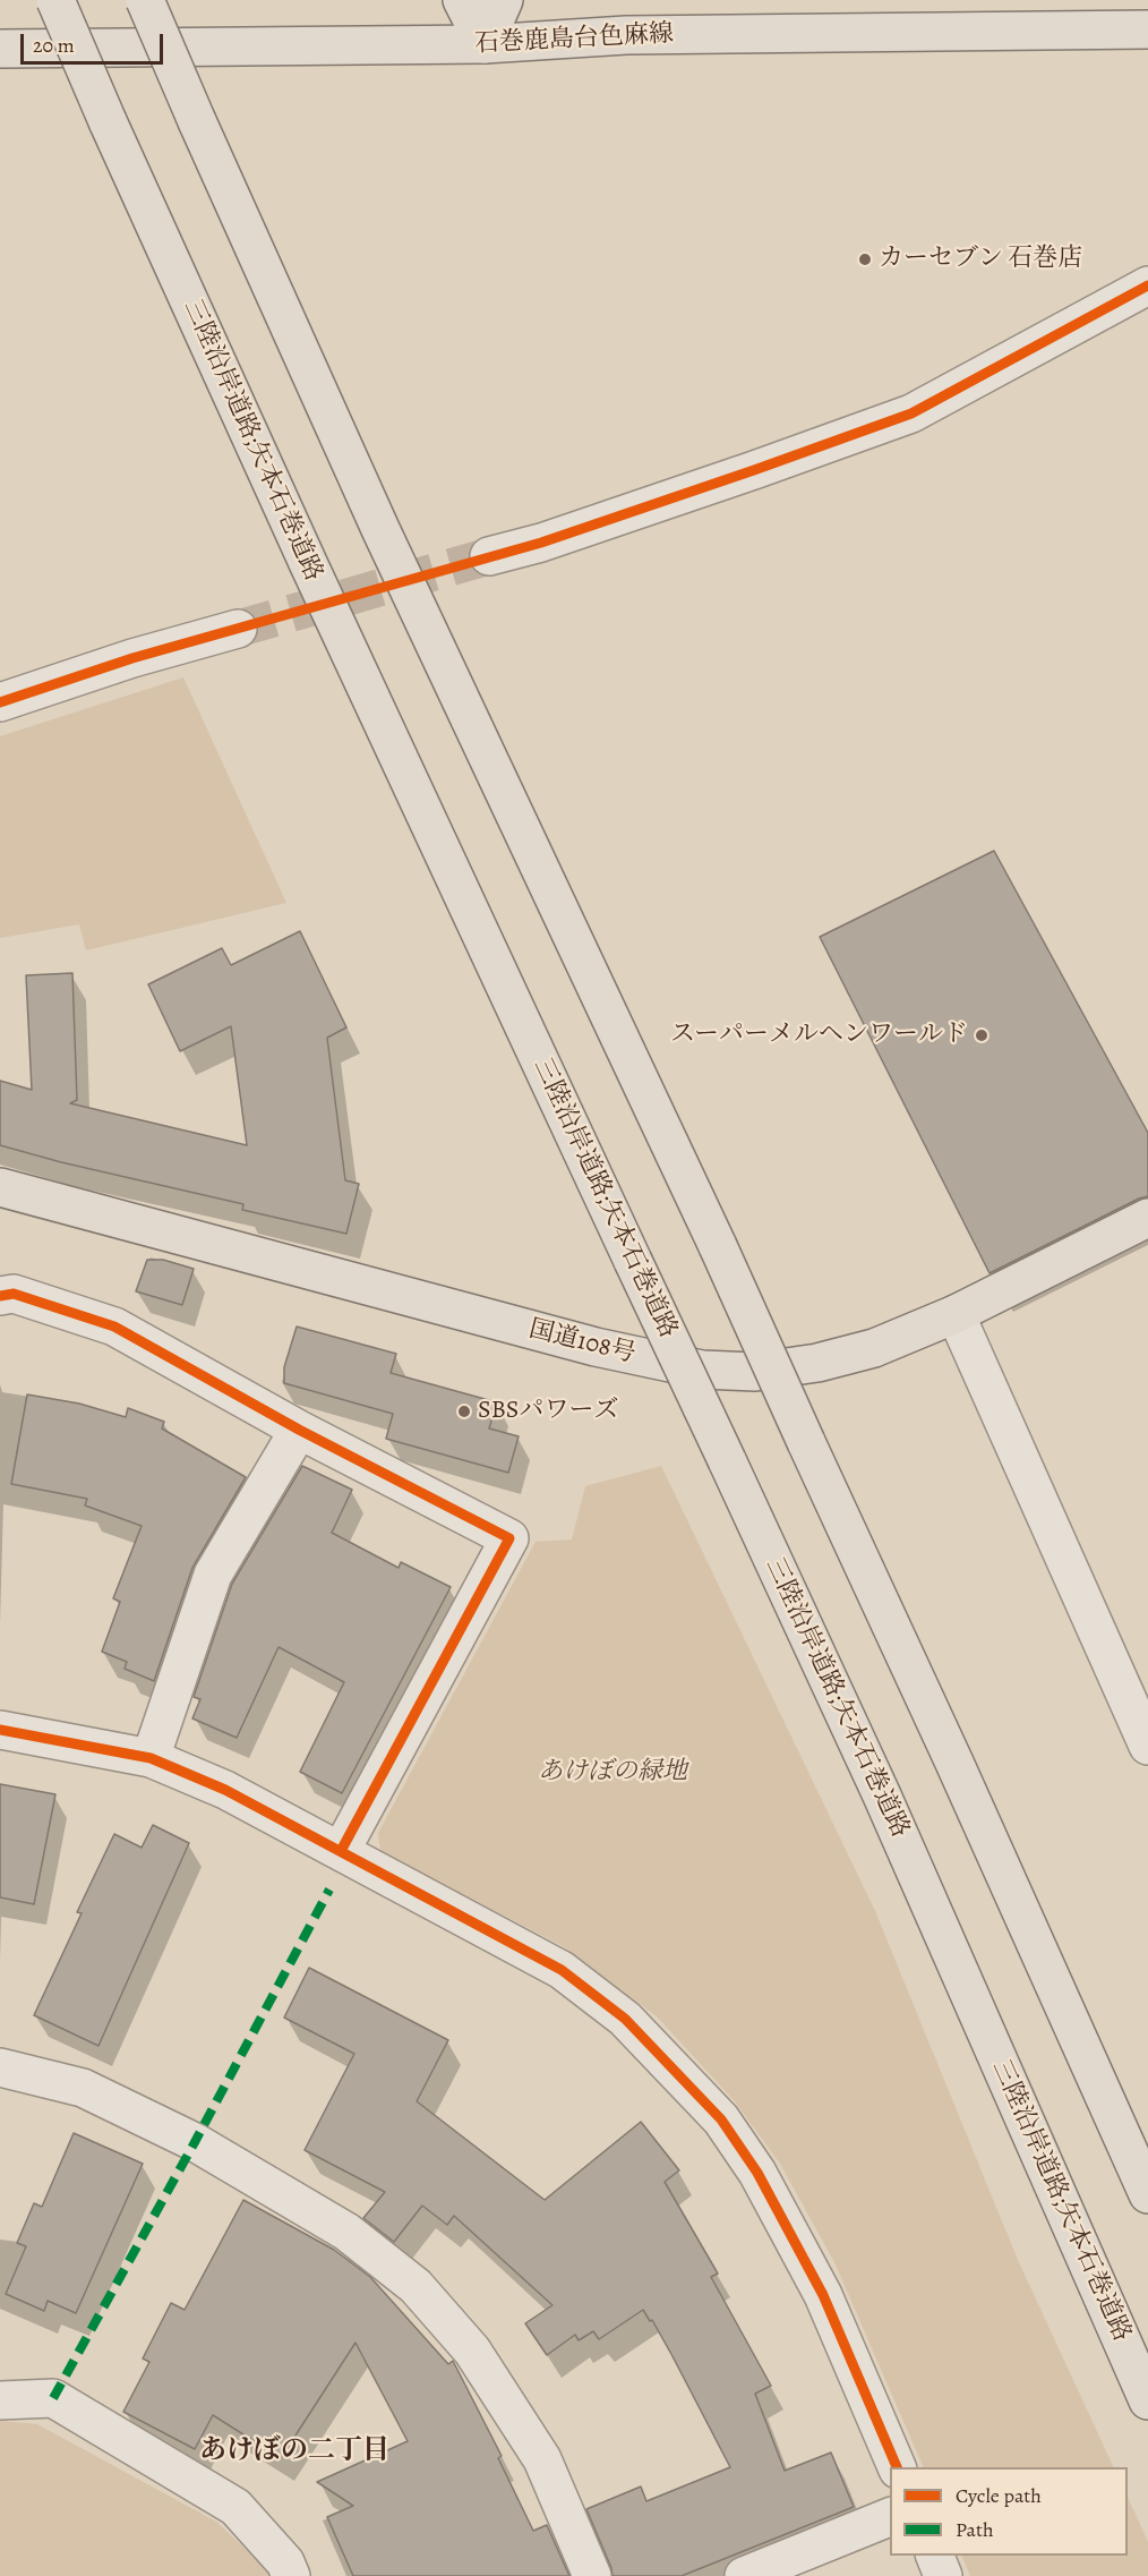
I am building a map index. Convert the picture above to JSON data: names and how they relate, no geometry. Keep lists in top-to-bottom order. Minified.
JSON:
{"streets":{"main road":["石巻鹿島台色麻線","三陸沿岸道路;矢本石巻道路","国道108号"]},"districts":["あけぼの二丁目"],"parks":["あけぼの緑地"],"places":["カーセブン 石巻店","スーパーメルヘンワールド","SBSパワーズ"],"legend":["Cycle path","Path"],"scale_bar":"20 m"}
